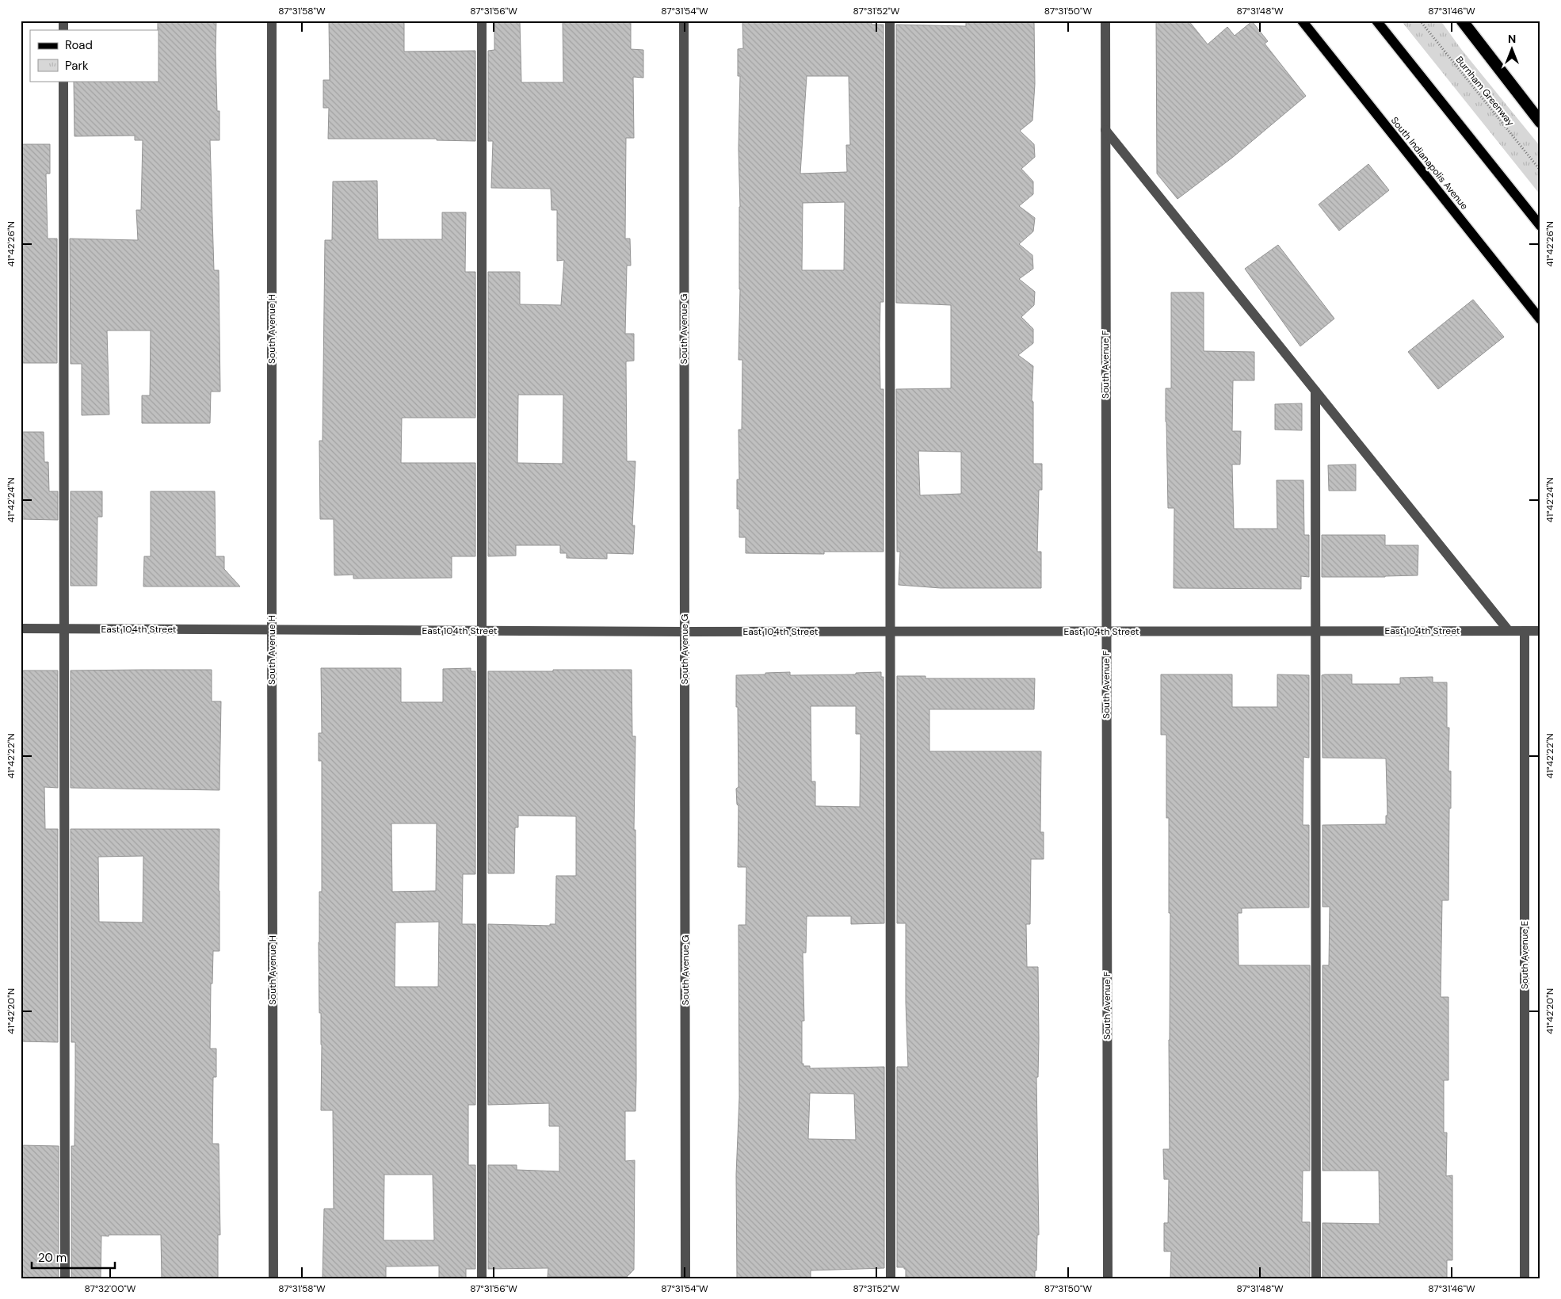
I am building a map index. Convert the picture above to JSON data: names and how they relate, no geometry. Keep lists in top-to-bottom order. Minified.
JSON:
{"streets":{"main road":["South Indianapolis Avenue"],"street":["South Avenue H","South Avenue G","South Avenue F","East 104th Street","South Avenue E"],"path":["Burnham Greenway"]},"crossings":[["South Avenue H","East 104th Street"],["South Avenue G","East 104th Street"],["South Avenue F","East 104th Street"],["East 104th Street","South Avenue E"]],"legend":["Road","Park"],"scale_bar":"20 m","north":"top","coordinates":["87°31'58\"W","87°31'56\"W","87°31'54\"W","87°31'52\"W","87°31'50\"W","87°31'48\"W","87°31'46\"W","41°42'26\"N","41°42'24\"N","41°42'22\"N","41°42'20\"N","87°32'00\"W"]}
